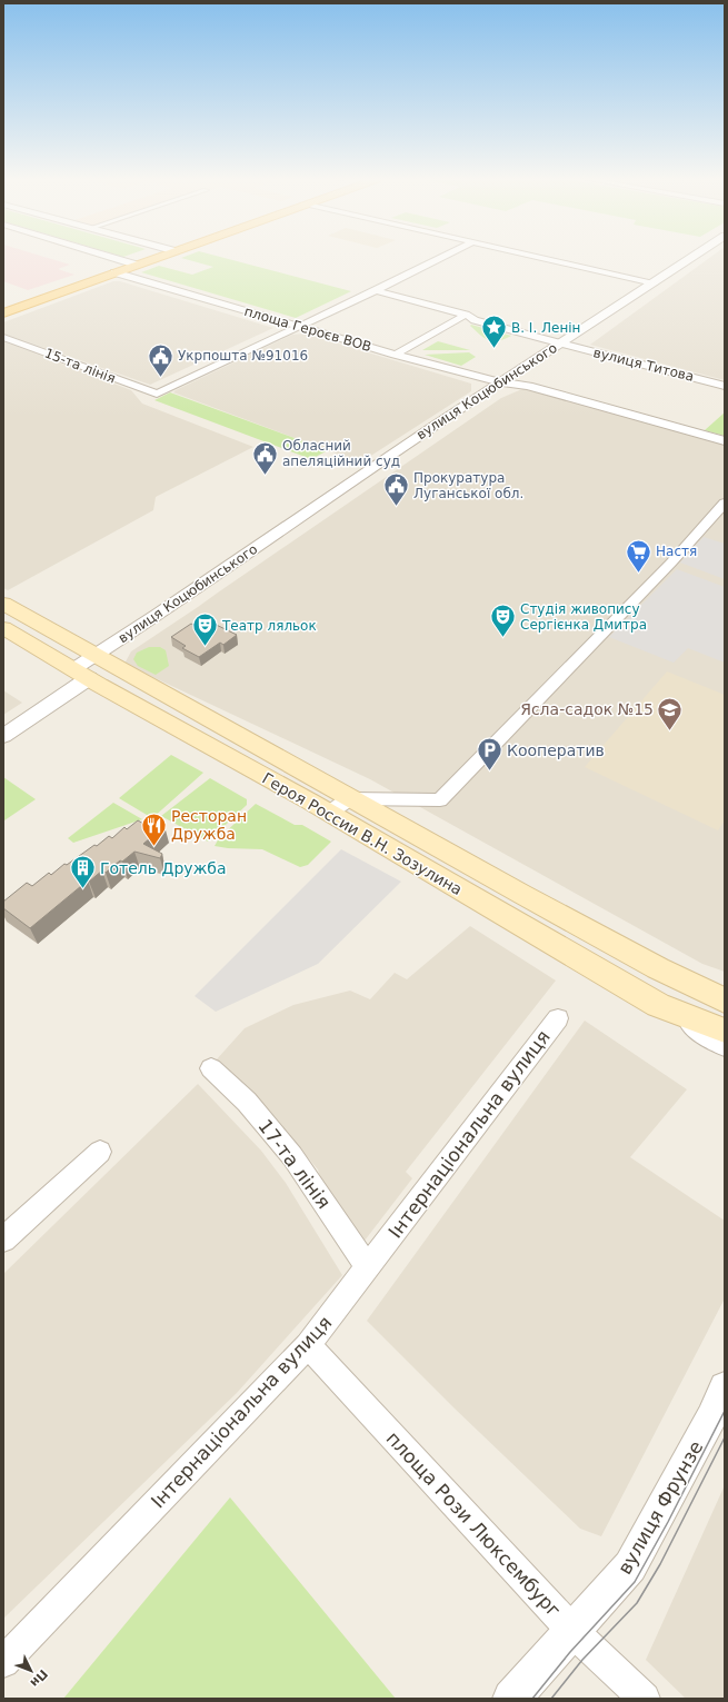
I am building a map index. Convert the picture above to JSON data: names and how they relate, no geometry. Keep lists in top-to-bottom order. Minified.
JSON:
{"streets":{"main road":["Героя России В.Н. Зозулина"],"street":["площа Героєв ВОВ","вулиця Титова","15-та лінія","вулиця Коцюбинського","Інтернаціональна вулиця","17-та лінія","вулиця Фрунзе","площа Рози Люксембург"]},"crossings":[["площа Героєв ВОВ","15-та лінія"],["площа Героєв ВОВ","вулиця Коцюбинського"],["вулиця Титова","вулиця Коцюбинського"],["вулиця Коцюбинського","Героя России В.Н. Зозулина"],["Інтернаціональна вулиця","17-та лінія"],["Інтернаціональна вулиця","площа Рози Люксембург"],["вулиця Фрунзе","площа Рози Люксембург"]],"places":{"place":["В. І. Ленін"],"public building":["Укрпошта №91016","Обласний апеляційний суд","Прокуратура Луганської обл."],"supermarket":["Настя"],"theatre":["Студія живопису Сергієнка Дмитра","Театр ляльок"],"school or university":["Ясла-садок №15"],"parking":["Кооператив"],"restaurant":["Ресторан Дружба"],"building":["Готель Дружба"]},"north":"bottom right"}
